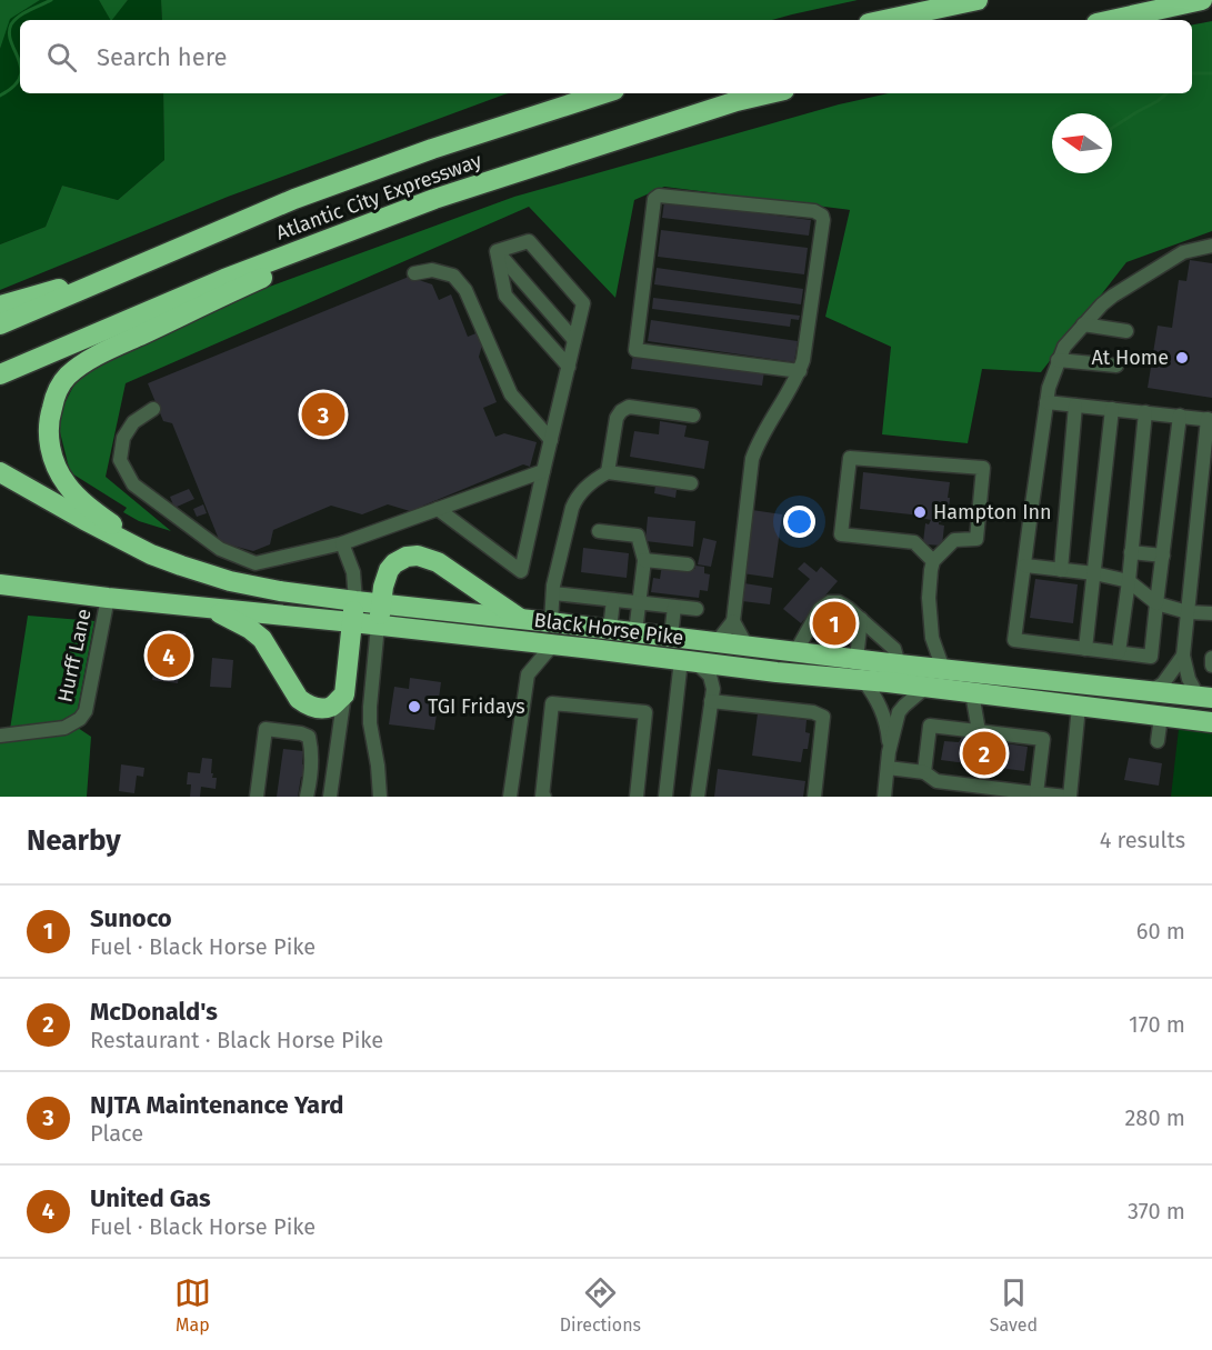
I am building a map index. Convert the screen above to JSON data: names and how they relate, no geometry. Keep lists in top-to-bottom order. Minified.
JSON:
{"streets":{"highway":["Atlantic City Expressway","Black Horse Pike"],"street":["Hurff Lane"]},"crossings":[["Black Horse Pike","Hurff Lane"]],"places":["At Home","Hampton Inn","TGI Fridays"],"north":"left","page":{"search":"Search here","pins":["3","1","4","2"],"heading":["Nearby","4 results"],"list":[{"mark":"1","name":"Sunoco","note":"Fuel · Black Horse Pike","value":"60 m"},{"mark":"2","name":"McDonald's","note":"Restaurant · Black Horse Pike","value":"170 m"},{"mark":"3","name":"NJTA Maintenance Yard","note":"Place","value":"280 m"},{"mark":"4","name":"United Gas","note":"Fuel · Black Horse Pike","value":"370 m"}],"nav":["Map","Directions","Saved"]}}
